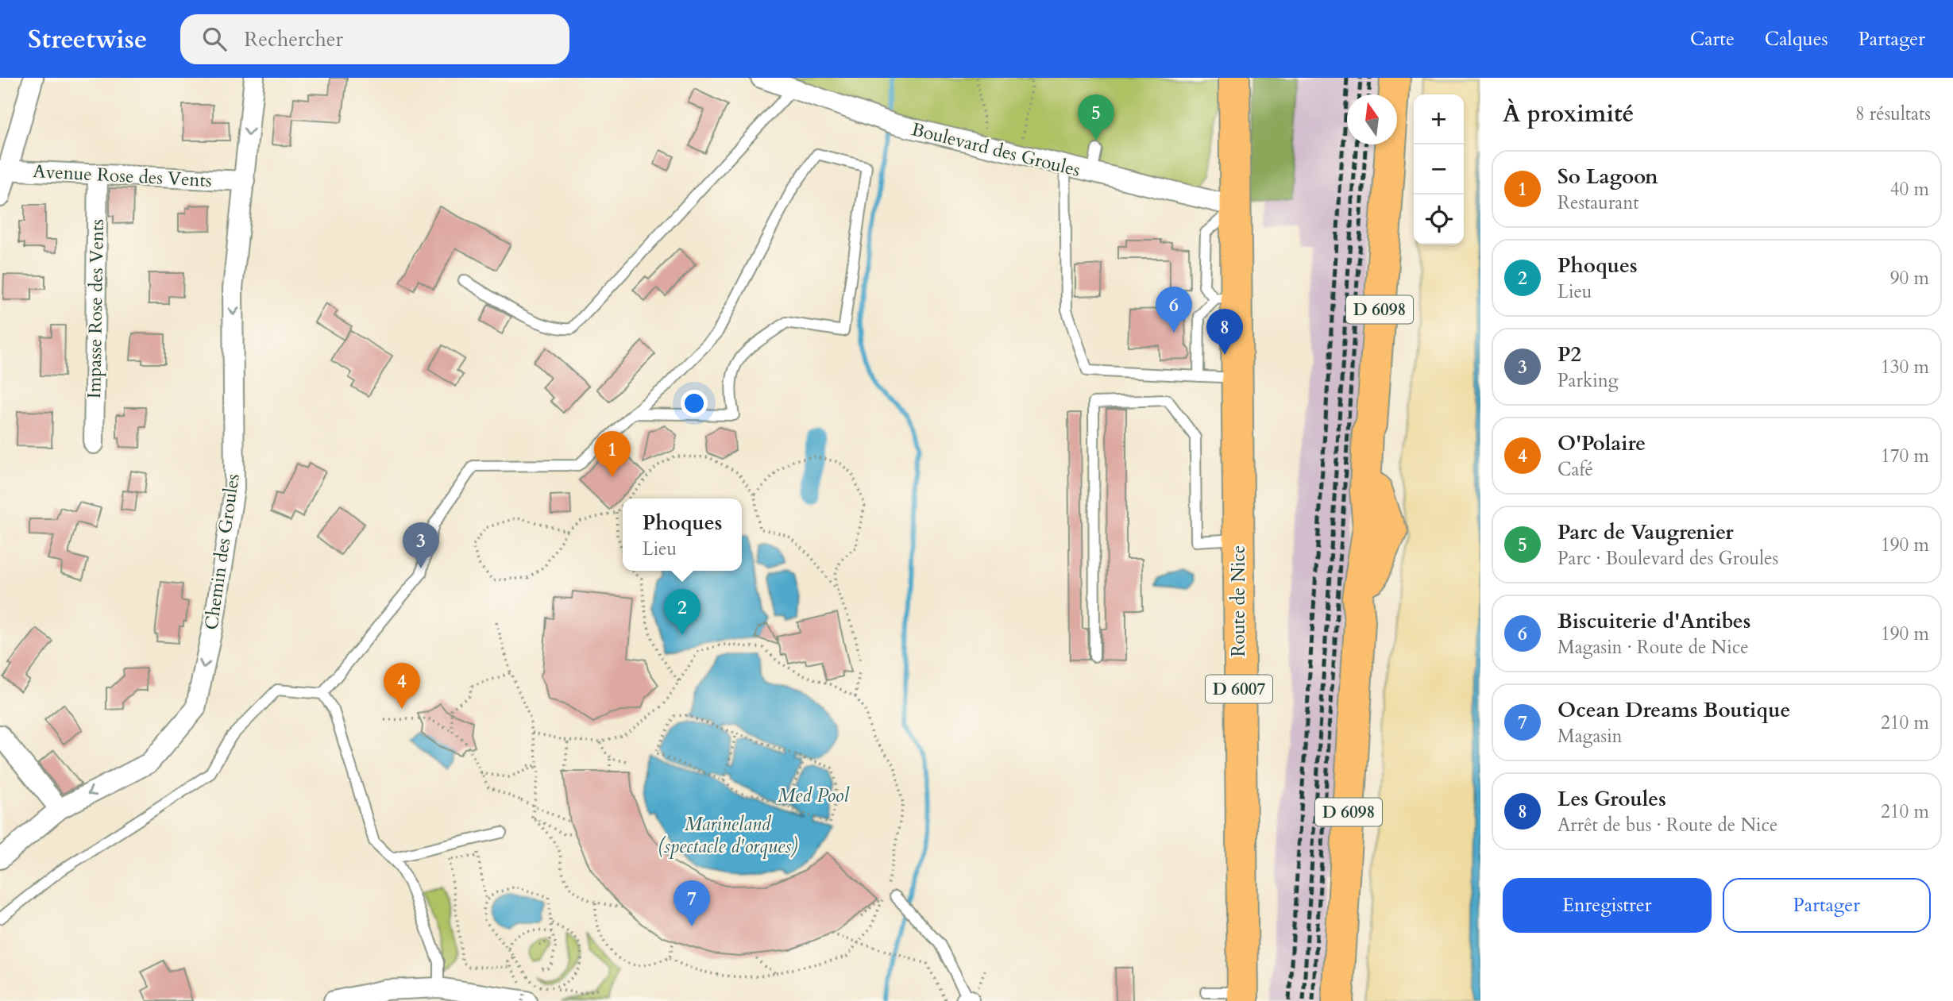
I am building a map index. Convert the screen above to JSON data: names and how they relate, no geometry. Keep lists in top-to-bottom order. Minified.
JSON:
{"streets":{"main road":["D 6098","Route de Nice","D 6007"],"street":["Boulevard des Groules","Avenue Rose des Vents","Impasse Rose des Vents","Chemin des Groules"]},"crossings":[["Boulevard des Groules","D 6007"],["Avenue Rose des Vents","Impasse Rose des Vents"],["Avenue Rose des Vents","Chemin des Groules"],["Route de Nice","D 6007"]],"one_way":["Chemin des Groules"],"water":["Med Pool","Marineland (spectacle d'orques)"],"north":"top","page":{"header":"Streetwise","search":"Rechercher","nav":["Carte","Calques","Partager"],"heading":["À proximité","8 résultats"],"map_buttons":["+","−"],"pins":["5","6","8","1","3","2","4","7"],"list":[{"mark":"1","name":"So Lagoon","note":"Restaurant","value":"40 m"},{"mark":"2","name":"Phoques","note":"Lieu","value":"90 m"},{"mark":"3","name":"P2","note":"Parking","value":"130 m"},{"mark":"4","name":"O'Polaire","note":"Café","value":"170 m"},{"mark":"5","name":"Parc de Vaugrenier","note":"Parc · Boulevard des Groules","value":"190 m"},{"mark":"6","name":"Biscuiterie d'Antibes","note":"Magasin · Route de Nice","value":"190 m"},{"mark":"7","name":"Ocean Dreams Boutique","note":"Magasin","value":"210 m"},{"mark":"8","name":"Les Groules","note":"Arrêt de bus · Route de Nice","value":"210 m"}],"popup":["Phoques","Lieu"],"buttons":["Enregistrer","Partager"]}}
